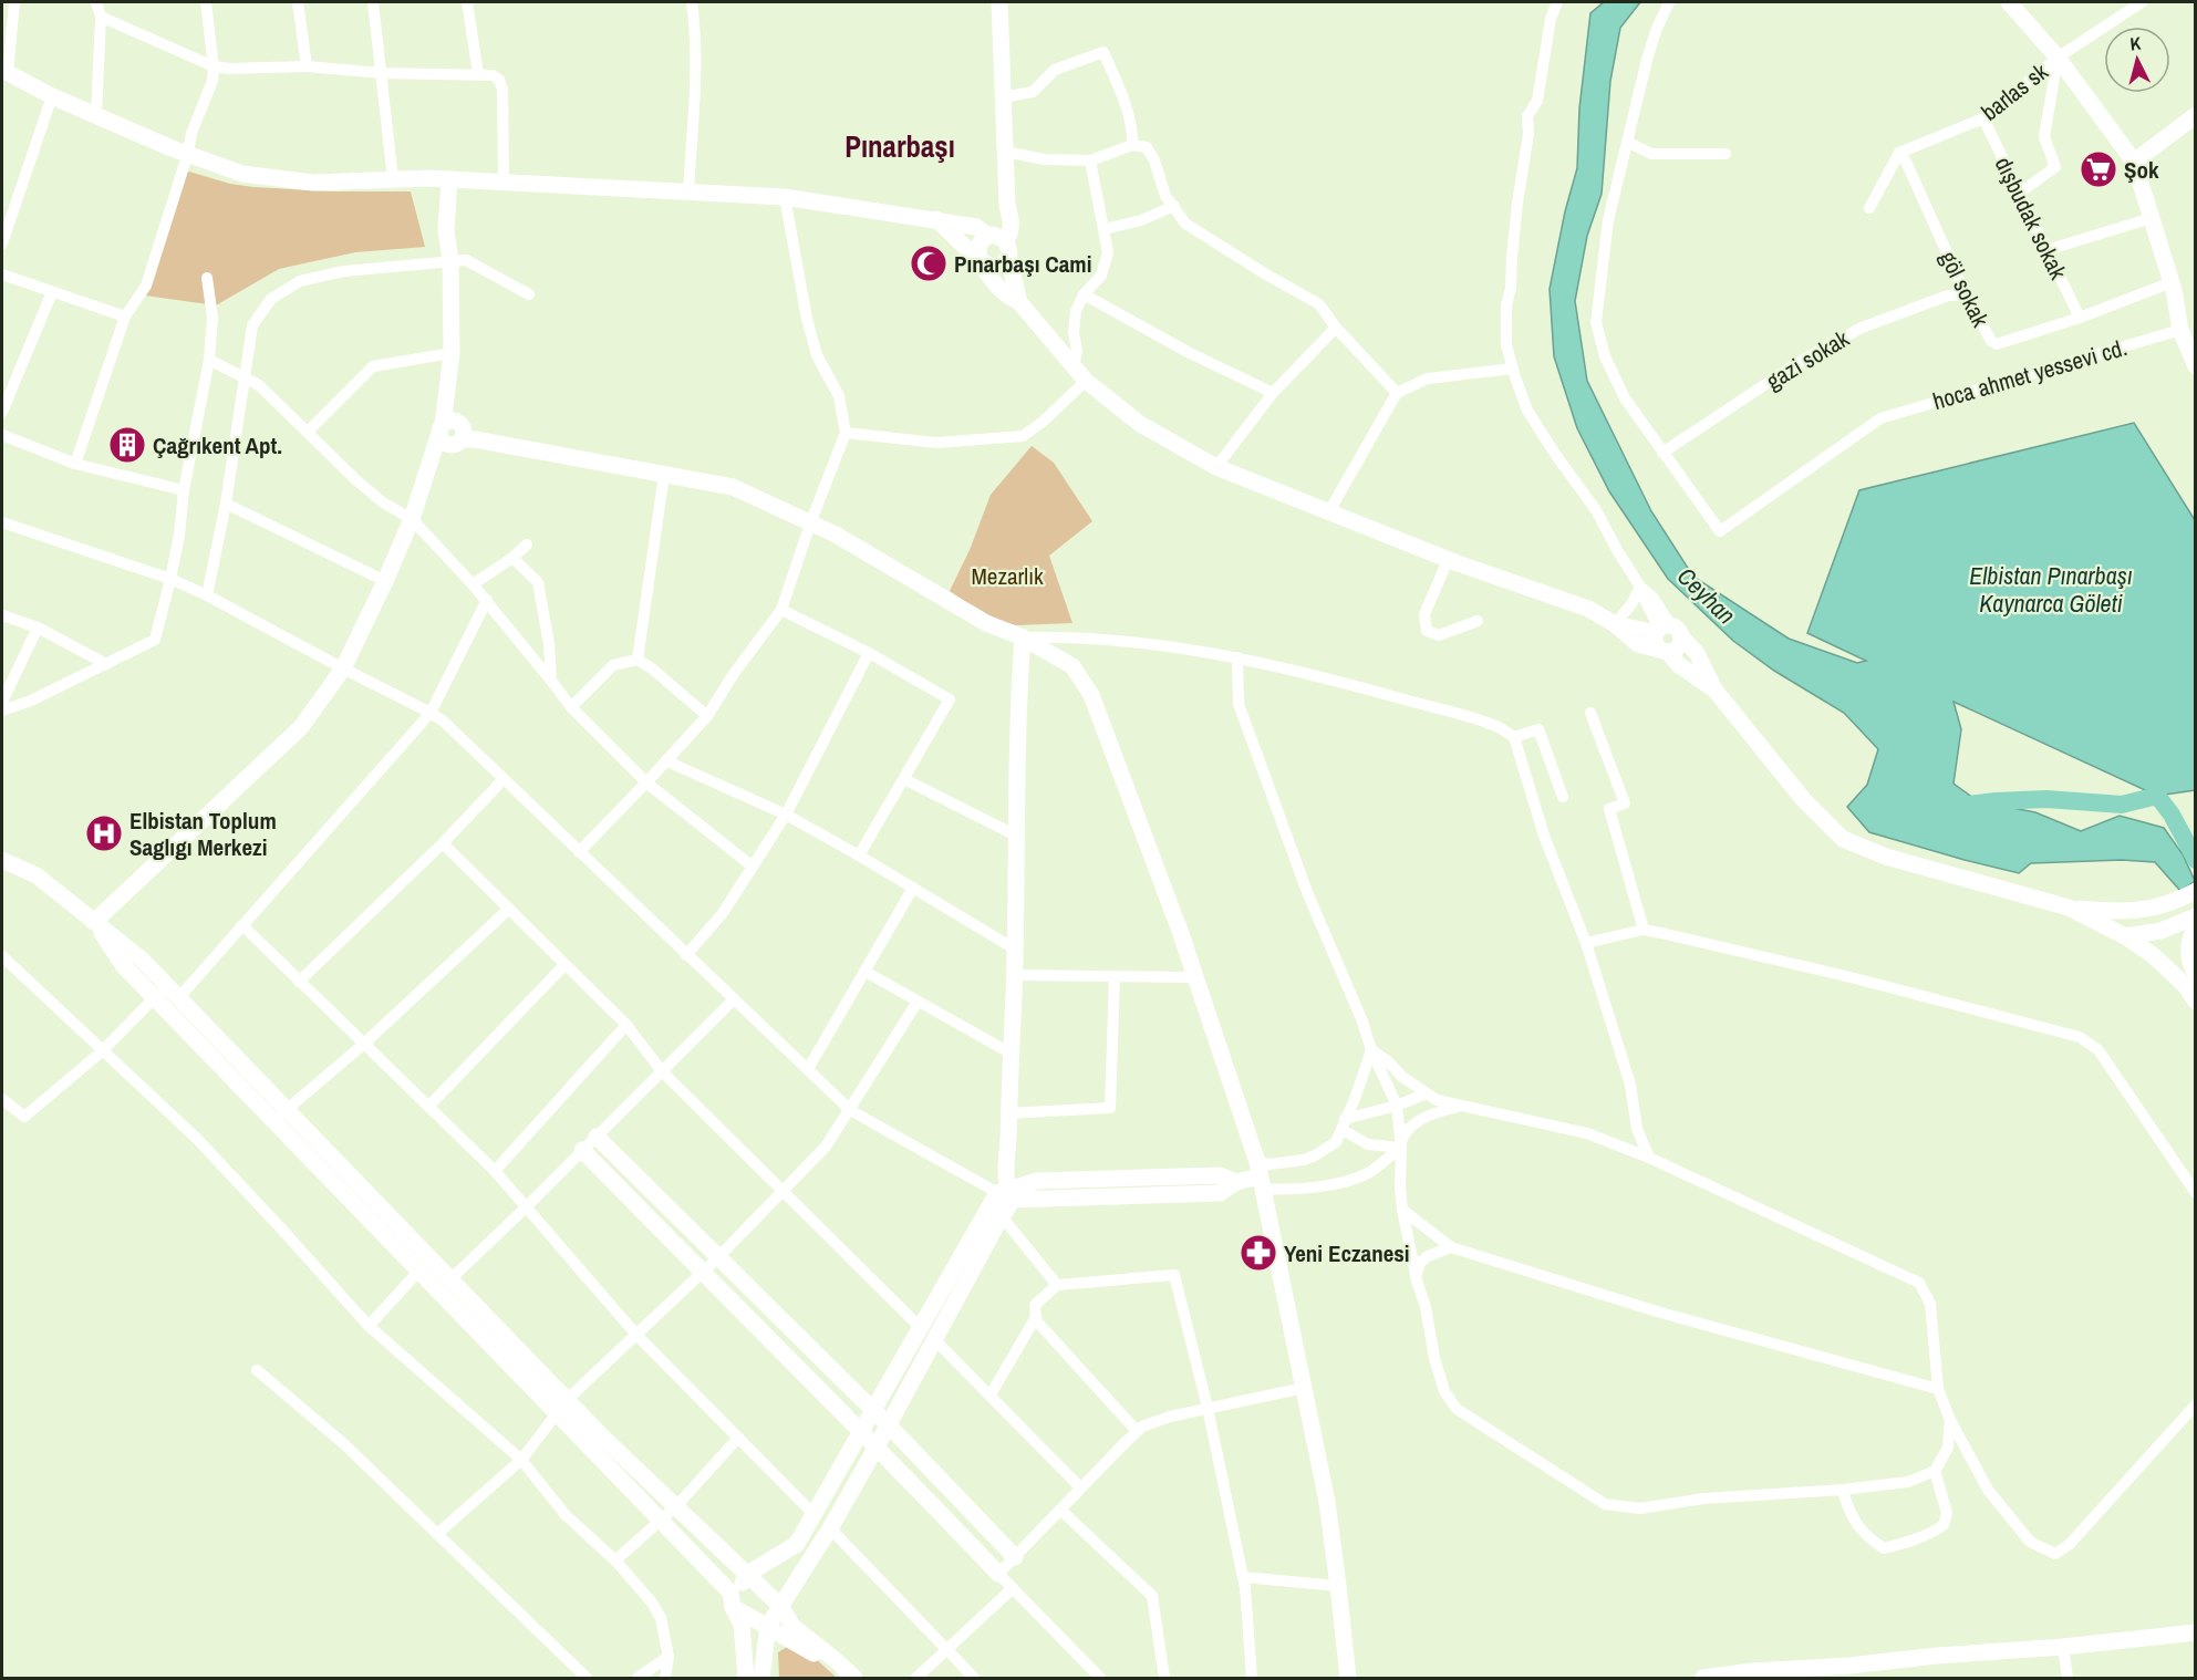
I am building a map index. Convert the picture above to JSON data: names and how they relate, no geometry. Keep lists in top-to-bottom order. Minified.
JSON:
{"streets":{"street":["barlas sk","dışbudak sokak","göl sokak","gazi sokak","hoca ahmet yessevi cd."]},"crossings":[["barlas sk","dışbudak sokak"],["barlas sk","göl sokak"],["dışbudak sokak","göl sokak"],["göl sokak","gazi sokak"],["gazi sokak","hoca ahmet yessevi cd."]],"districts":["Pınarbaşı"],"water":["Elbistan Pınarbaşı Kaynarca Göleti","Ceyhan"],"parks":["Mezarlık"],"places":{"supermarket":["Şok"],"mosque":["Pınarbaşı Cami"],"building":["Çağrıkent Apt."],"hospital":["Elbistan Toplum Saglıgı Merkezi"],"pharmacy":["Yeni Eczanesi"]},"north":"top"}
